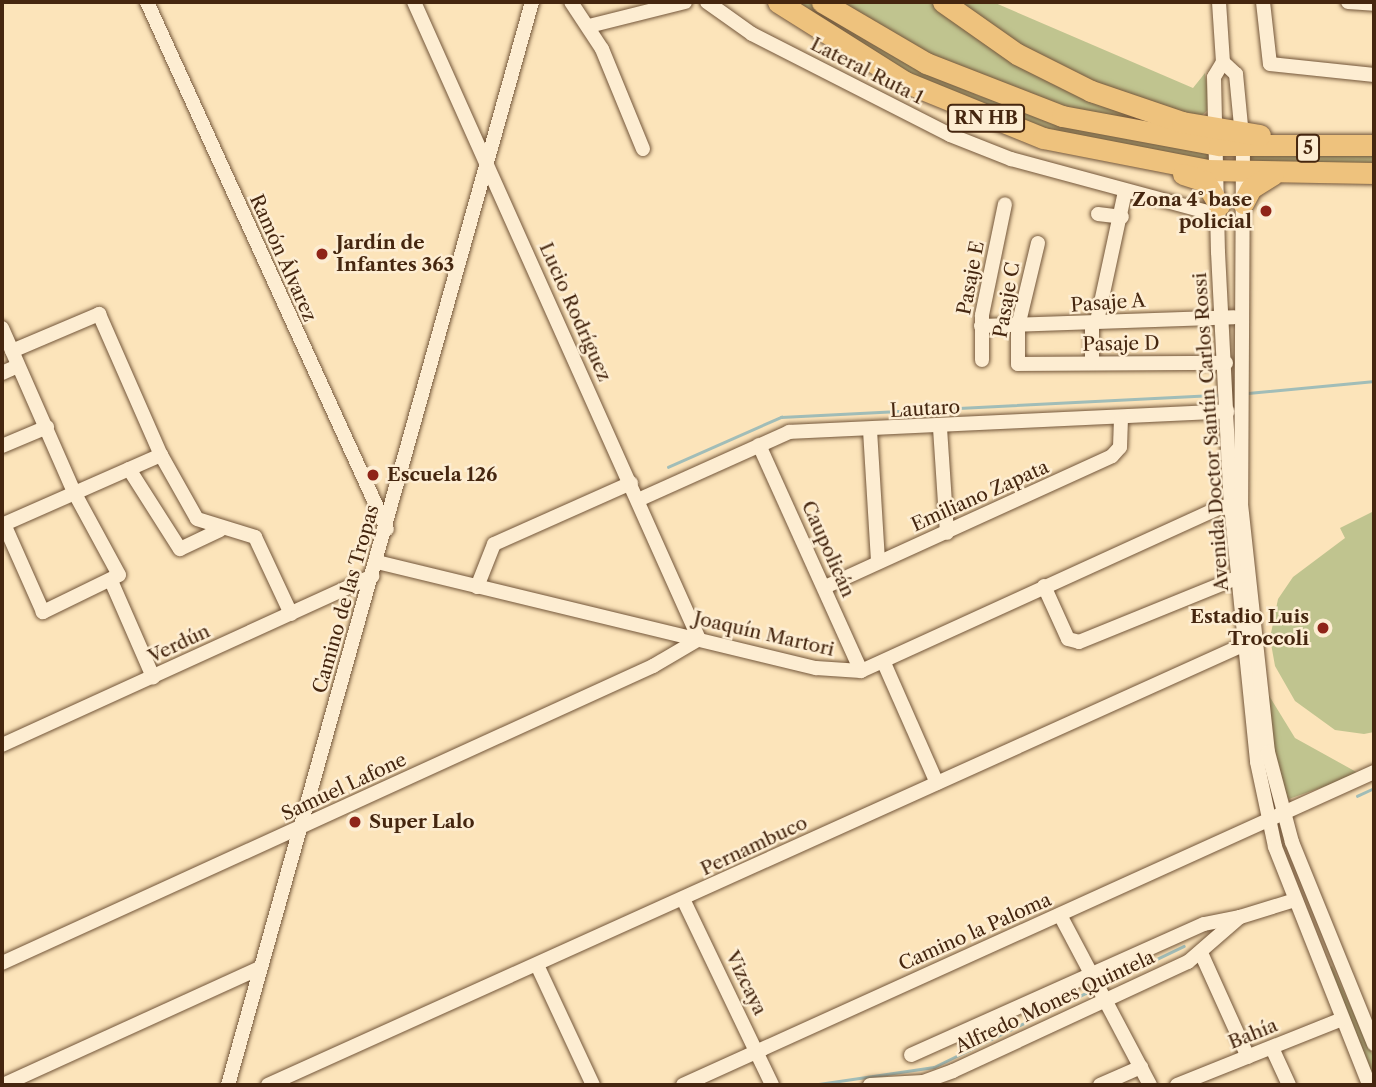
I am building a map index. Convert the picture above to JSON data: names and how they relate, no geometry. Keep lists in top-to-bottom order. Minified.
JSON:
{"streets":{"highway":["RN HB","5"],"street":["Lateral Ruta 1","Ramón Álvarez","Pasaje E","Pasaje C","Pasaje A","Lucio Rodríguez","Pasaje D","Lautaro","Avenida Doctor Santín Carlos Rossi","Emiliano Zapata","Caupolicán","Camino de las Tropas","Joaquín Martori","Verdún","Samuel Lafone","Pernambuco","Camino la Paloma","Vizcaya","Alfredo Mones Quintela","Bahía"]},"crossings":[["Lateral Ruta 1","Avenida Doctor Santín Carlos Rossi"],["RN HB","Avenida Doctor Santín Carlos Rossi"],["5","Avenida Doctor Santín Carlos Rossi"],["Ramón Álvarez","Camino de las Tropas"],["Pasaje E","Pasaje A"],["Pasaje C","Pasaje A"],["Pasaje C","Pasaje D"],["Pasaje A","Avenida Doctor Santín Carlos Rossi"],["Lucio Rodríguez","Lautaro"],["Lucio Rodríguez","Camino de las Tropas"],["Lucio Rodríguez","Joaquín Martori"],["Lucio Rodríguez","Samuel Lafone"],["Pasaje D","Avenida Doctor Santín Carlos Rossi"],["Lautaro","Avenida Doctor Santín Carlos Rossi"],["Lautaro","Emiliano Zapata"],["Lautaro","Caupolicán"],["Avenida Doctor Santín Carlos Rossi","Joaquín Martori"],["Avenida Doctor Santín Carlos Rossi","Pernambuco"],["Avenida Doctor Santín Carlos Rossi","Camino la Paloma"],["Avenida Doctor Santín Carlos Rossi","Alfredo Mones Quintela"],["Avenida Doctor Santín Carlos Rossi","Bahía"],["Emiliano Zapata","Caupolicán"],["Caupolicán","Joaquín Martori"],["Camino de las Tropas","Joaquín Martori"],["Camino de las Tropas","Verdún"],["Camino de las Tropas","Samuel Lafone"],["Joaquín Martori","Verdún"],["Joaquín Martori","Samuel Lafone"],["Pernambuco","Vizcaya"],["Camino la Paloma","Vizcaya"]],"places":["Zona 4° base policial","Jardín de Infantes 363","Escuela 126","Estadio Luis Troccoli","Super Lalo"]}
